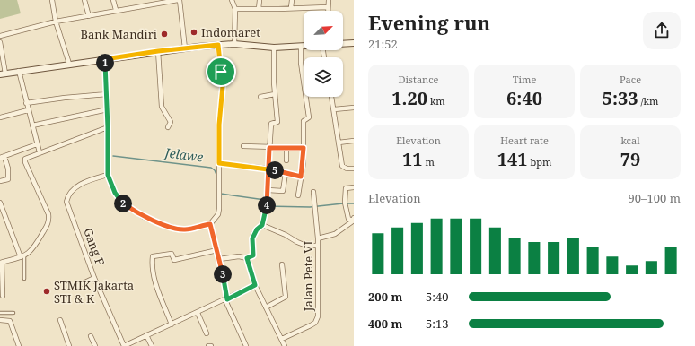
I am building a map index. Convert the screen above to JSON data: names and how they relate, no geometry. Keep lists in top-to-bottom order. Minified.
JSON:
{"streets":{"street":["Gang F","Jalan Pete VI"]},"water":["Jelawe"],"places":["Indomaret","Bank Mandiri","STMIK Jakarta STI & K"],"north":"top right","page":{"heading":["Evening run","21:52"],"pins":["1","5","2","4","3"],"stats":[["Distance","1.20 km"],["Time","6:40"],["Pace","5:33 /km"],["Elevation","11 m"],["Heart rate","141 bpm"],["kcal","79"]],"chart":["Elevation","90–100 m"],"list":[{"name":"200 m","note":"5:40"},{"name":"400 m","note":"5:13"}]}}
